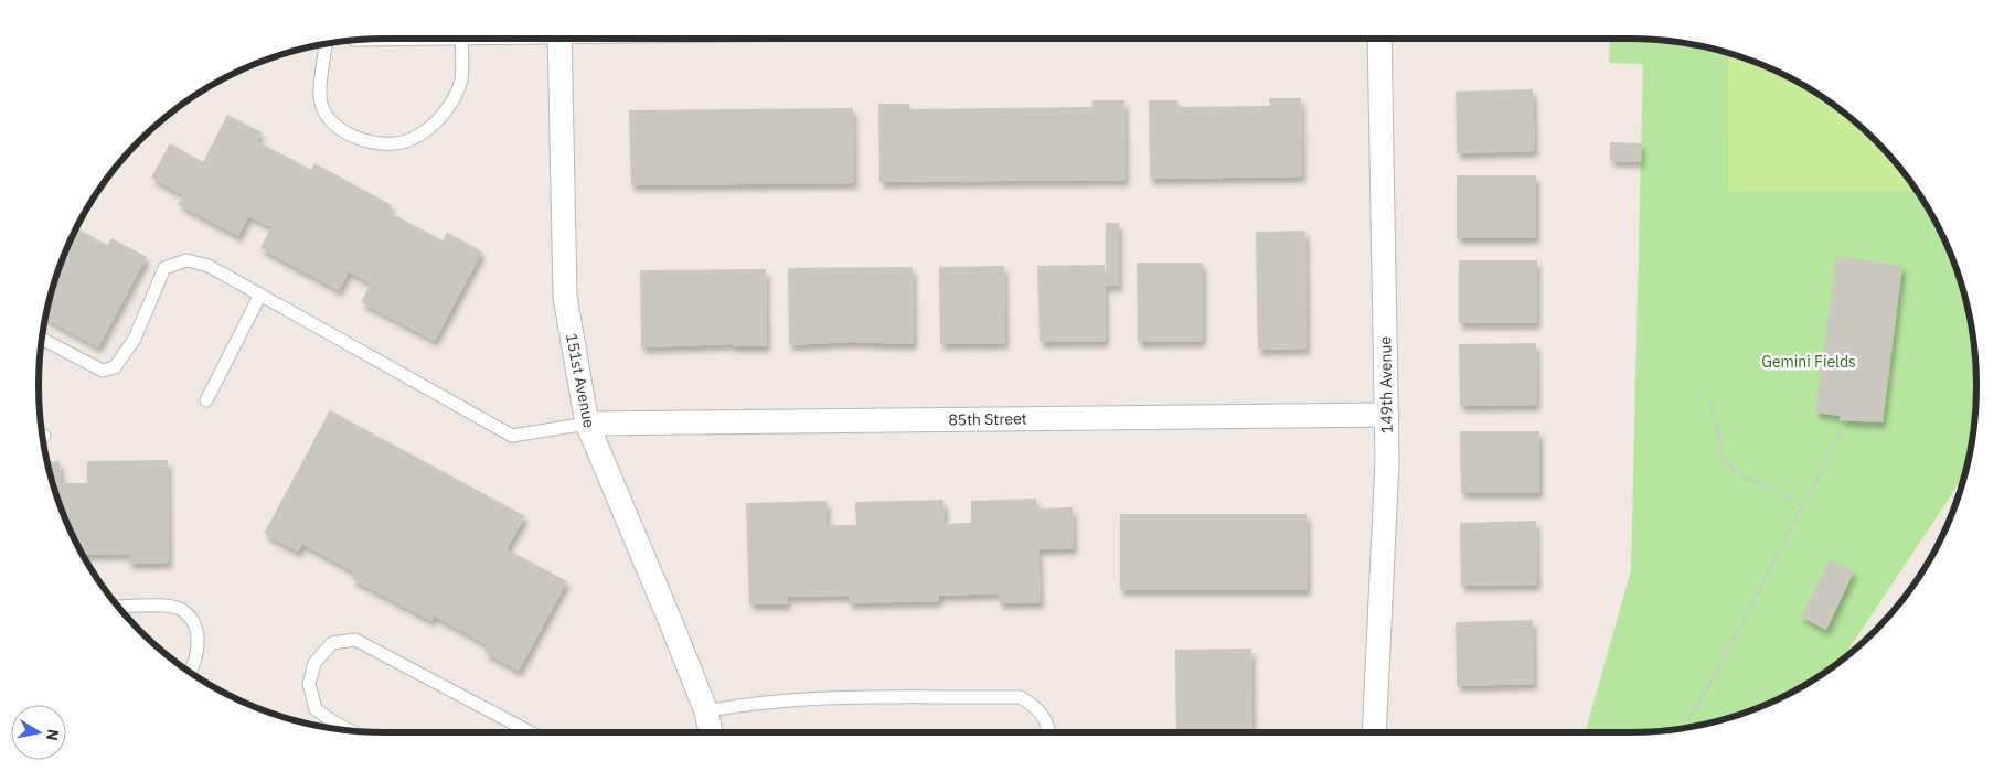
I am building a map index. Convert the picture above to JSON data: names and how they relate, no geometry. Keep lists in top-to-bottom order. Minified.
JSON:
{"streets":{"street":["151st Avenue","149th Avenue","85th Street"]},"crossings":[["151st Avenue","85th Street"],["149th Avenue","85th Street"]],"parks":["Gemini Fields"],"north":"right"}
